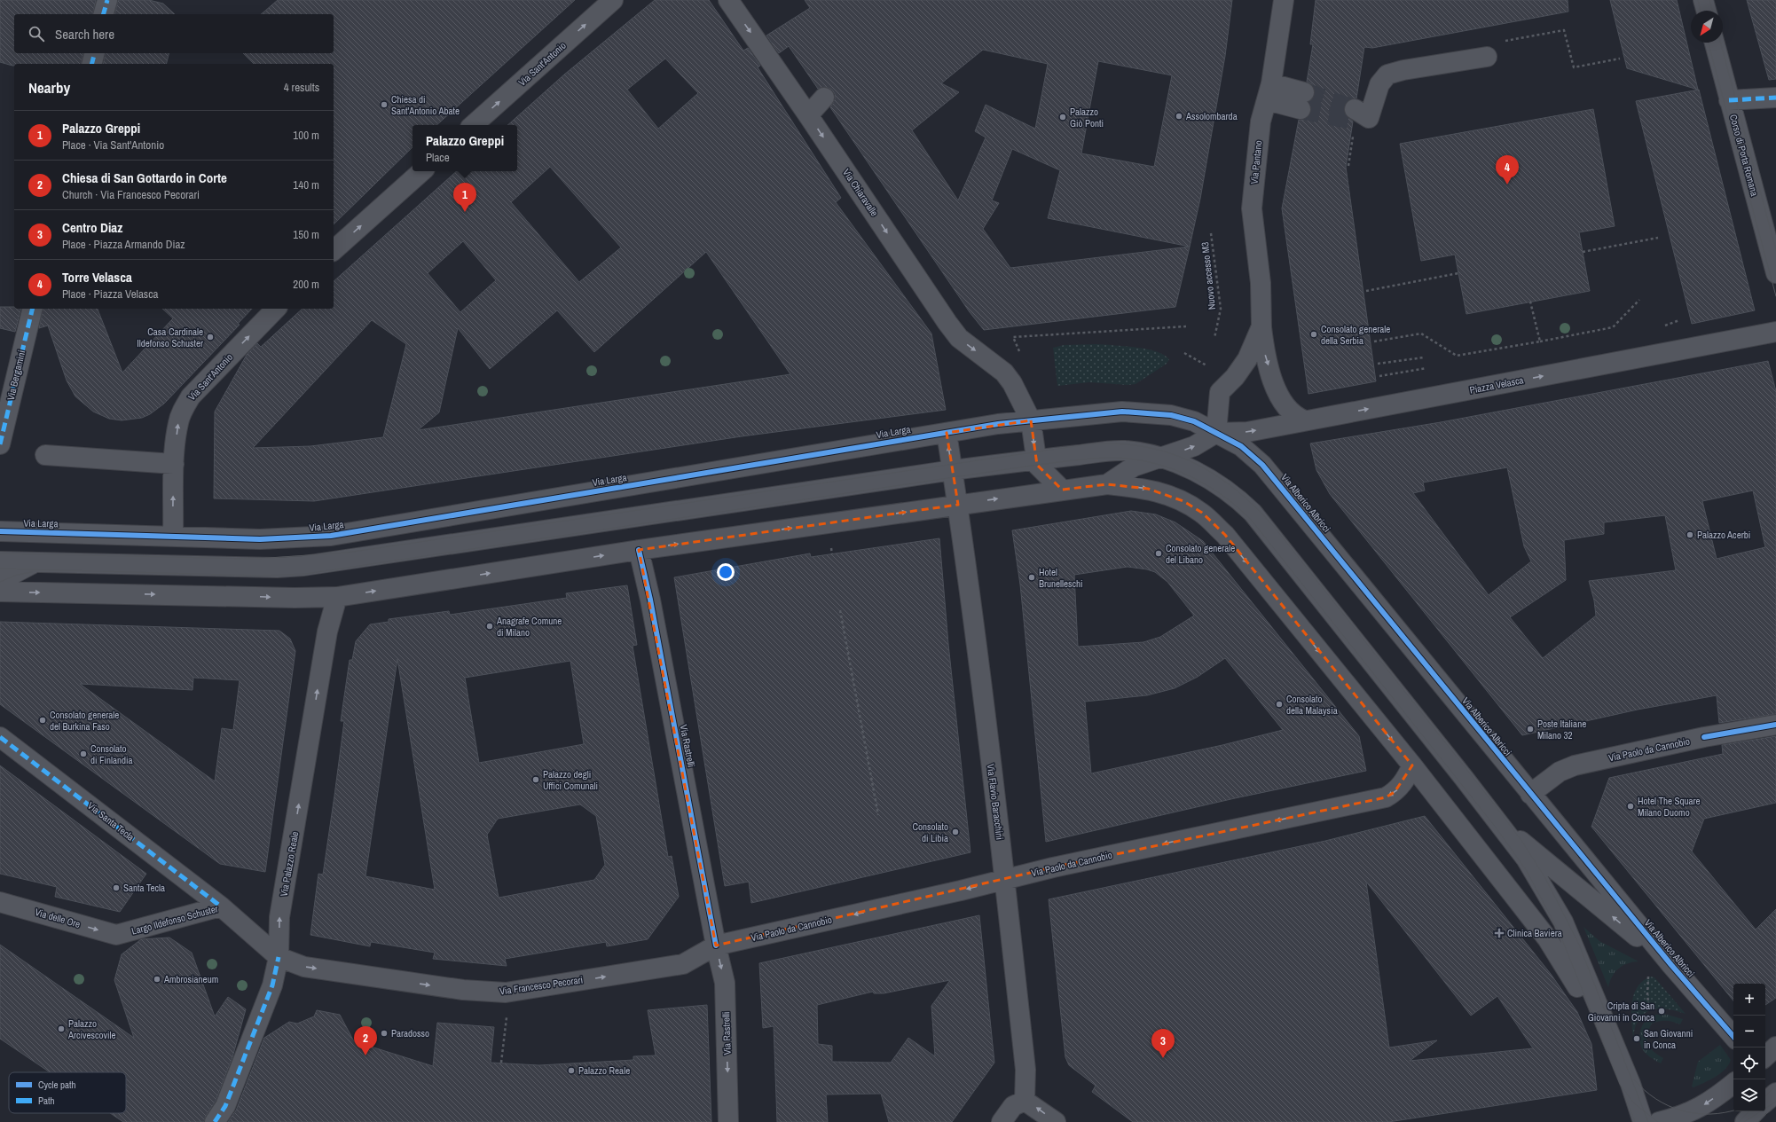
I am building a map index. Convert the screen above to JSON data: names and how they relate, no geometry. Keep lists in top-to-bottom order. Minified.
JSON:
{"streets":{"street":["Via Sant'Antonio","Corso di Porta Romana","Via Pantano","Via Chiaravalle","Via Bergamini","Piazza Velasca","Via Larga","Via Alberico Albricci","Via Rastrelli","Via Paolo da Cannobio","Via Flavio Baracchini","Via Santa Tecla","Via Palazzo Reale","Via delle Ore","Largo Ildefonso Schuster","Via Francesco Pecorari"],"path":["Nuovo accesso M3"]},"crossings":[["Via Pantano","Piazza Velasca"],["Via Pantano","Via Larga"],["Via Pantano","Via Alberico Albricci"],["Via Chiaravalle","Via Larga"],["Piazza Velasca","Via Larga"],["Piazza Velasca","Via Alberico Albricci"],["Via Larga","Via Alberico Albricci"],["Via Alberico Albricci","Via Paolo da Cannobio"],["Via Rastrelli","Via Paolo da Cannobio"],["Via Rastrelli","Via Francesco Pecorari"],["Via Paolo da Cannobio","Via Flavio Baracchini"],["Via Paolo da Cannobio","Via Francesco Pecorari"],["Via Santa Tecla","Largo Ildefonso Schuster"],["Via Palazzo Reale","Largo Ildefonso Schuster"],["Via Palazzo Reale","Via Francesco Pecorari"],["Via delle Ore","Largo Ildefonso Schuster"],["Largo Ildefonso Schuster","Via Francesco Pecorari"]],"one_way":["Via Sant'Antonio","Via Chiaravalle","Piazza Velasca","Via Paolo da Cannobio","Via Palazzo Reale","Via delle Ore","Via Francesco Pecorari"],"places":{"other":["Chiesa di Sant'Antonio Abate","Assolombarda","Palazzo Giò Ponti","Consolato generale della Serbia","Casa Cardinale Ildefonso Schuster","Palazzo Acerbi","Consolato generale del Libano","Hotel Brunelleschi","Anagrafe Comune di Milano","Consolato della Malaysia","Consolato generale del Burkina Faso","Poste Italiane Milano 32","Consolato di Finlandia","Palazzo degli Uffici Comunali","Hotel The Square Milano Duomo","Consolato di Libia","Santa Tecla","Ambrosianeum","Cripta di San Giovanni in Conca","Palazzo Arcivescovile","Paradosso","San Giovanni in Conca","Palazzo Reale"],"health":["Clinica Baviera"]},"legend":["Cycle path","Path"],"north":"bottom left","page":{"search":"Search here","heading":["Nearby","4 results"],"list":[{"mark":"1","name":"Palazzo Greppi","note":"Place · Via Sant'Antonio","value":"100 m"},{"mark":"2","name":"Chiesa di San Gottardo in Corte","note":"Church · Via Francesco Pecorari","value":"140 m"},{"mark":"3","name":"Centro Diaz","note":"Place · Piazza Armando Diaz","value":"150 m"},{"mark":"4","name":"Torre Velasca","note":"Place · Piazza Velasca","value":"200 m"}],"popup":["Palazzo Greppi","Place"],"pins":["4","1","2","3"],"map_buttons":["+","−"]}}
